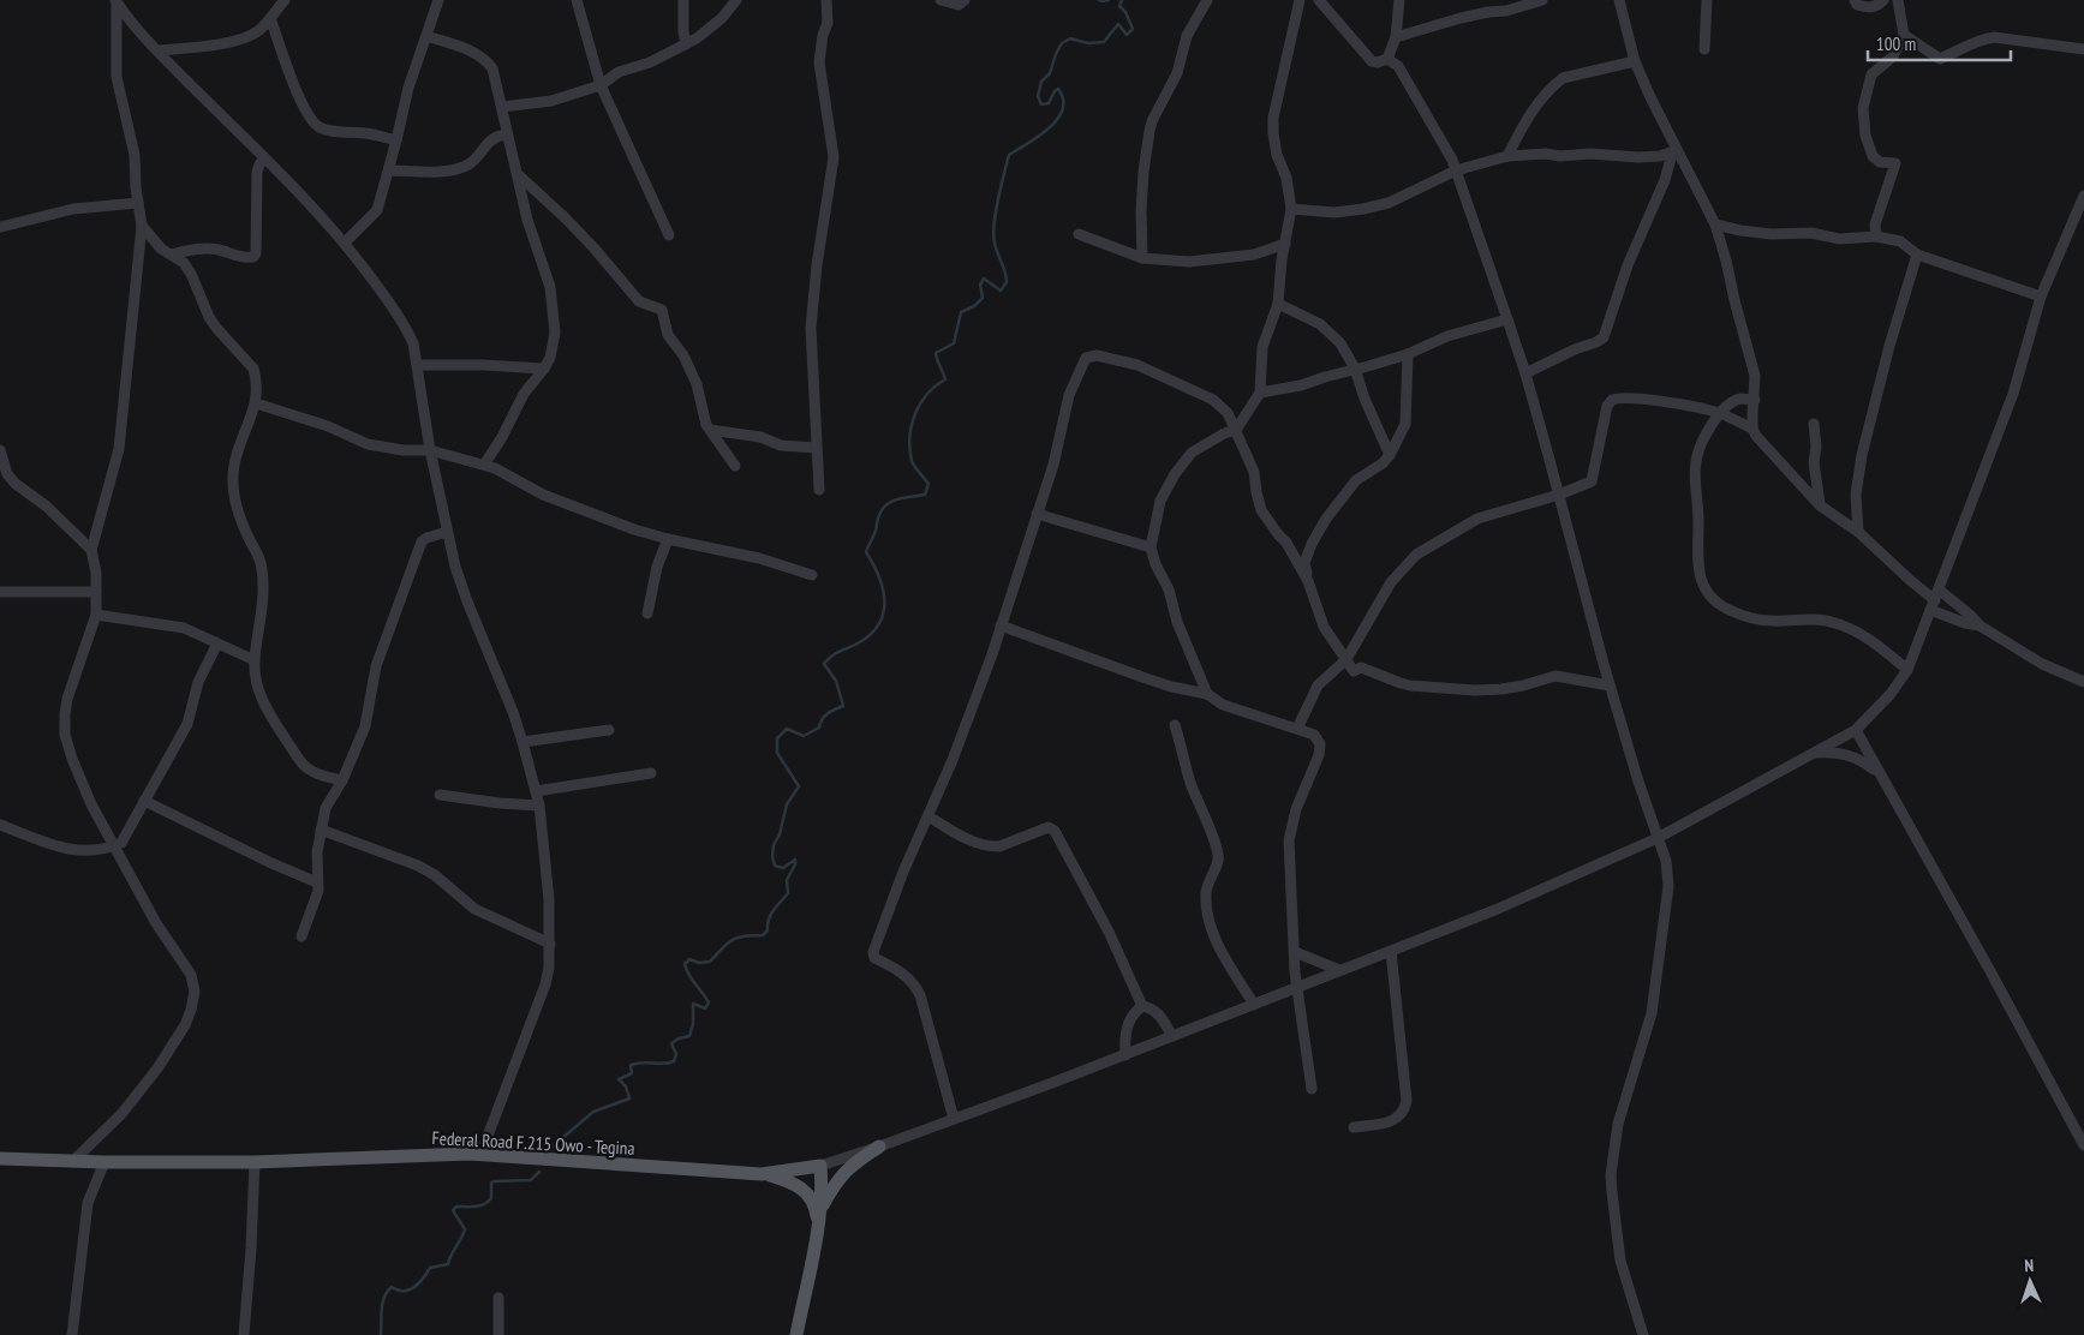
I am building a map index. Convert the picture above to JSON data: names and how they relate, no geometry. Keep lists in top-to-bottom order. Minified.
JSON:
{"streets":{"main road":["Federal Road F.215 Owo - Tegina"]},"scale_bar":"100 m","north":"top"}
